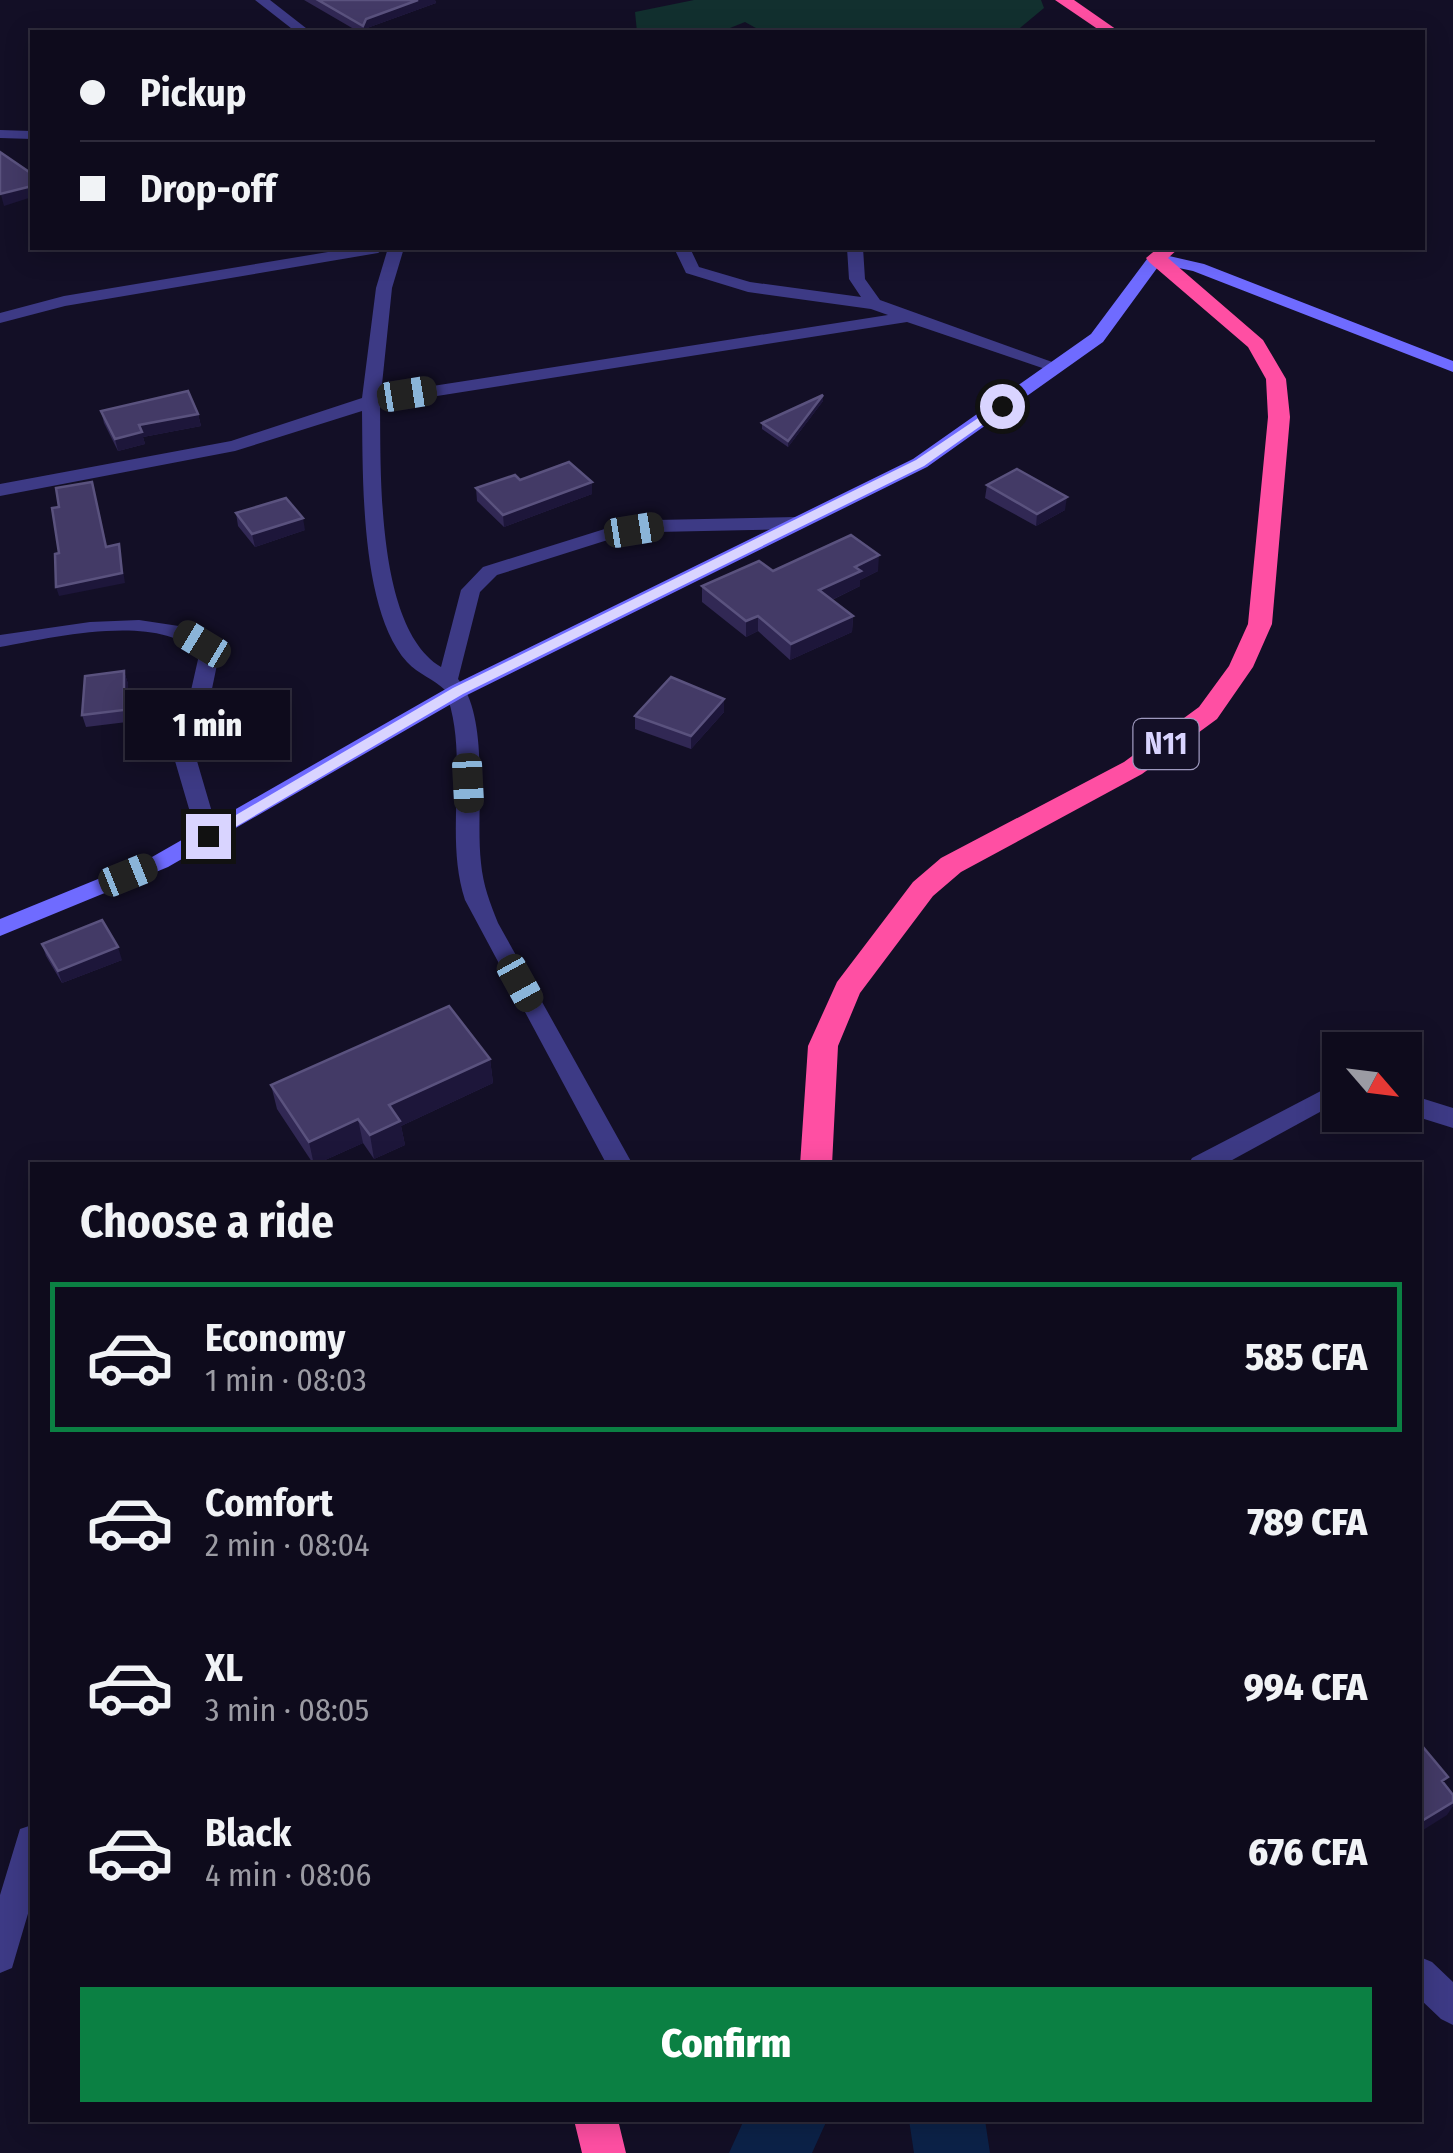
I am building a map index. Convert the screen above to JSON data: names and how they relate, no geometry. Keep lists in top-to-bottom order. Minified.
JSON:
{"streets":{"highway":["N11"]},"north":"bottom right","page":{"banner":["Pickup","Drop-off"],"bubble":"1 min","heading":"Choose a ride","list":[{"name":"Economy","note":"1 min · 08:03","value":"585 CFA"},{"name":"Comfort","note":"2 min · 08:04","value":"789 CFA"},{"name":"XL","note":"3 min · 08:05","value":"994 CFA"},{"name":"Black","note":"4 min · 08:06","value":"676 CFA"}],"buttons":"Confirm"}}
